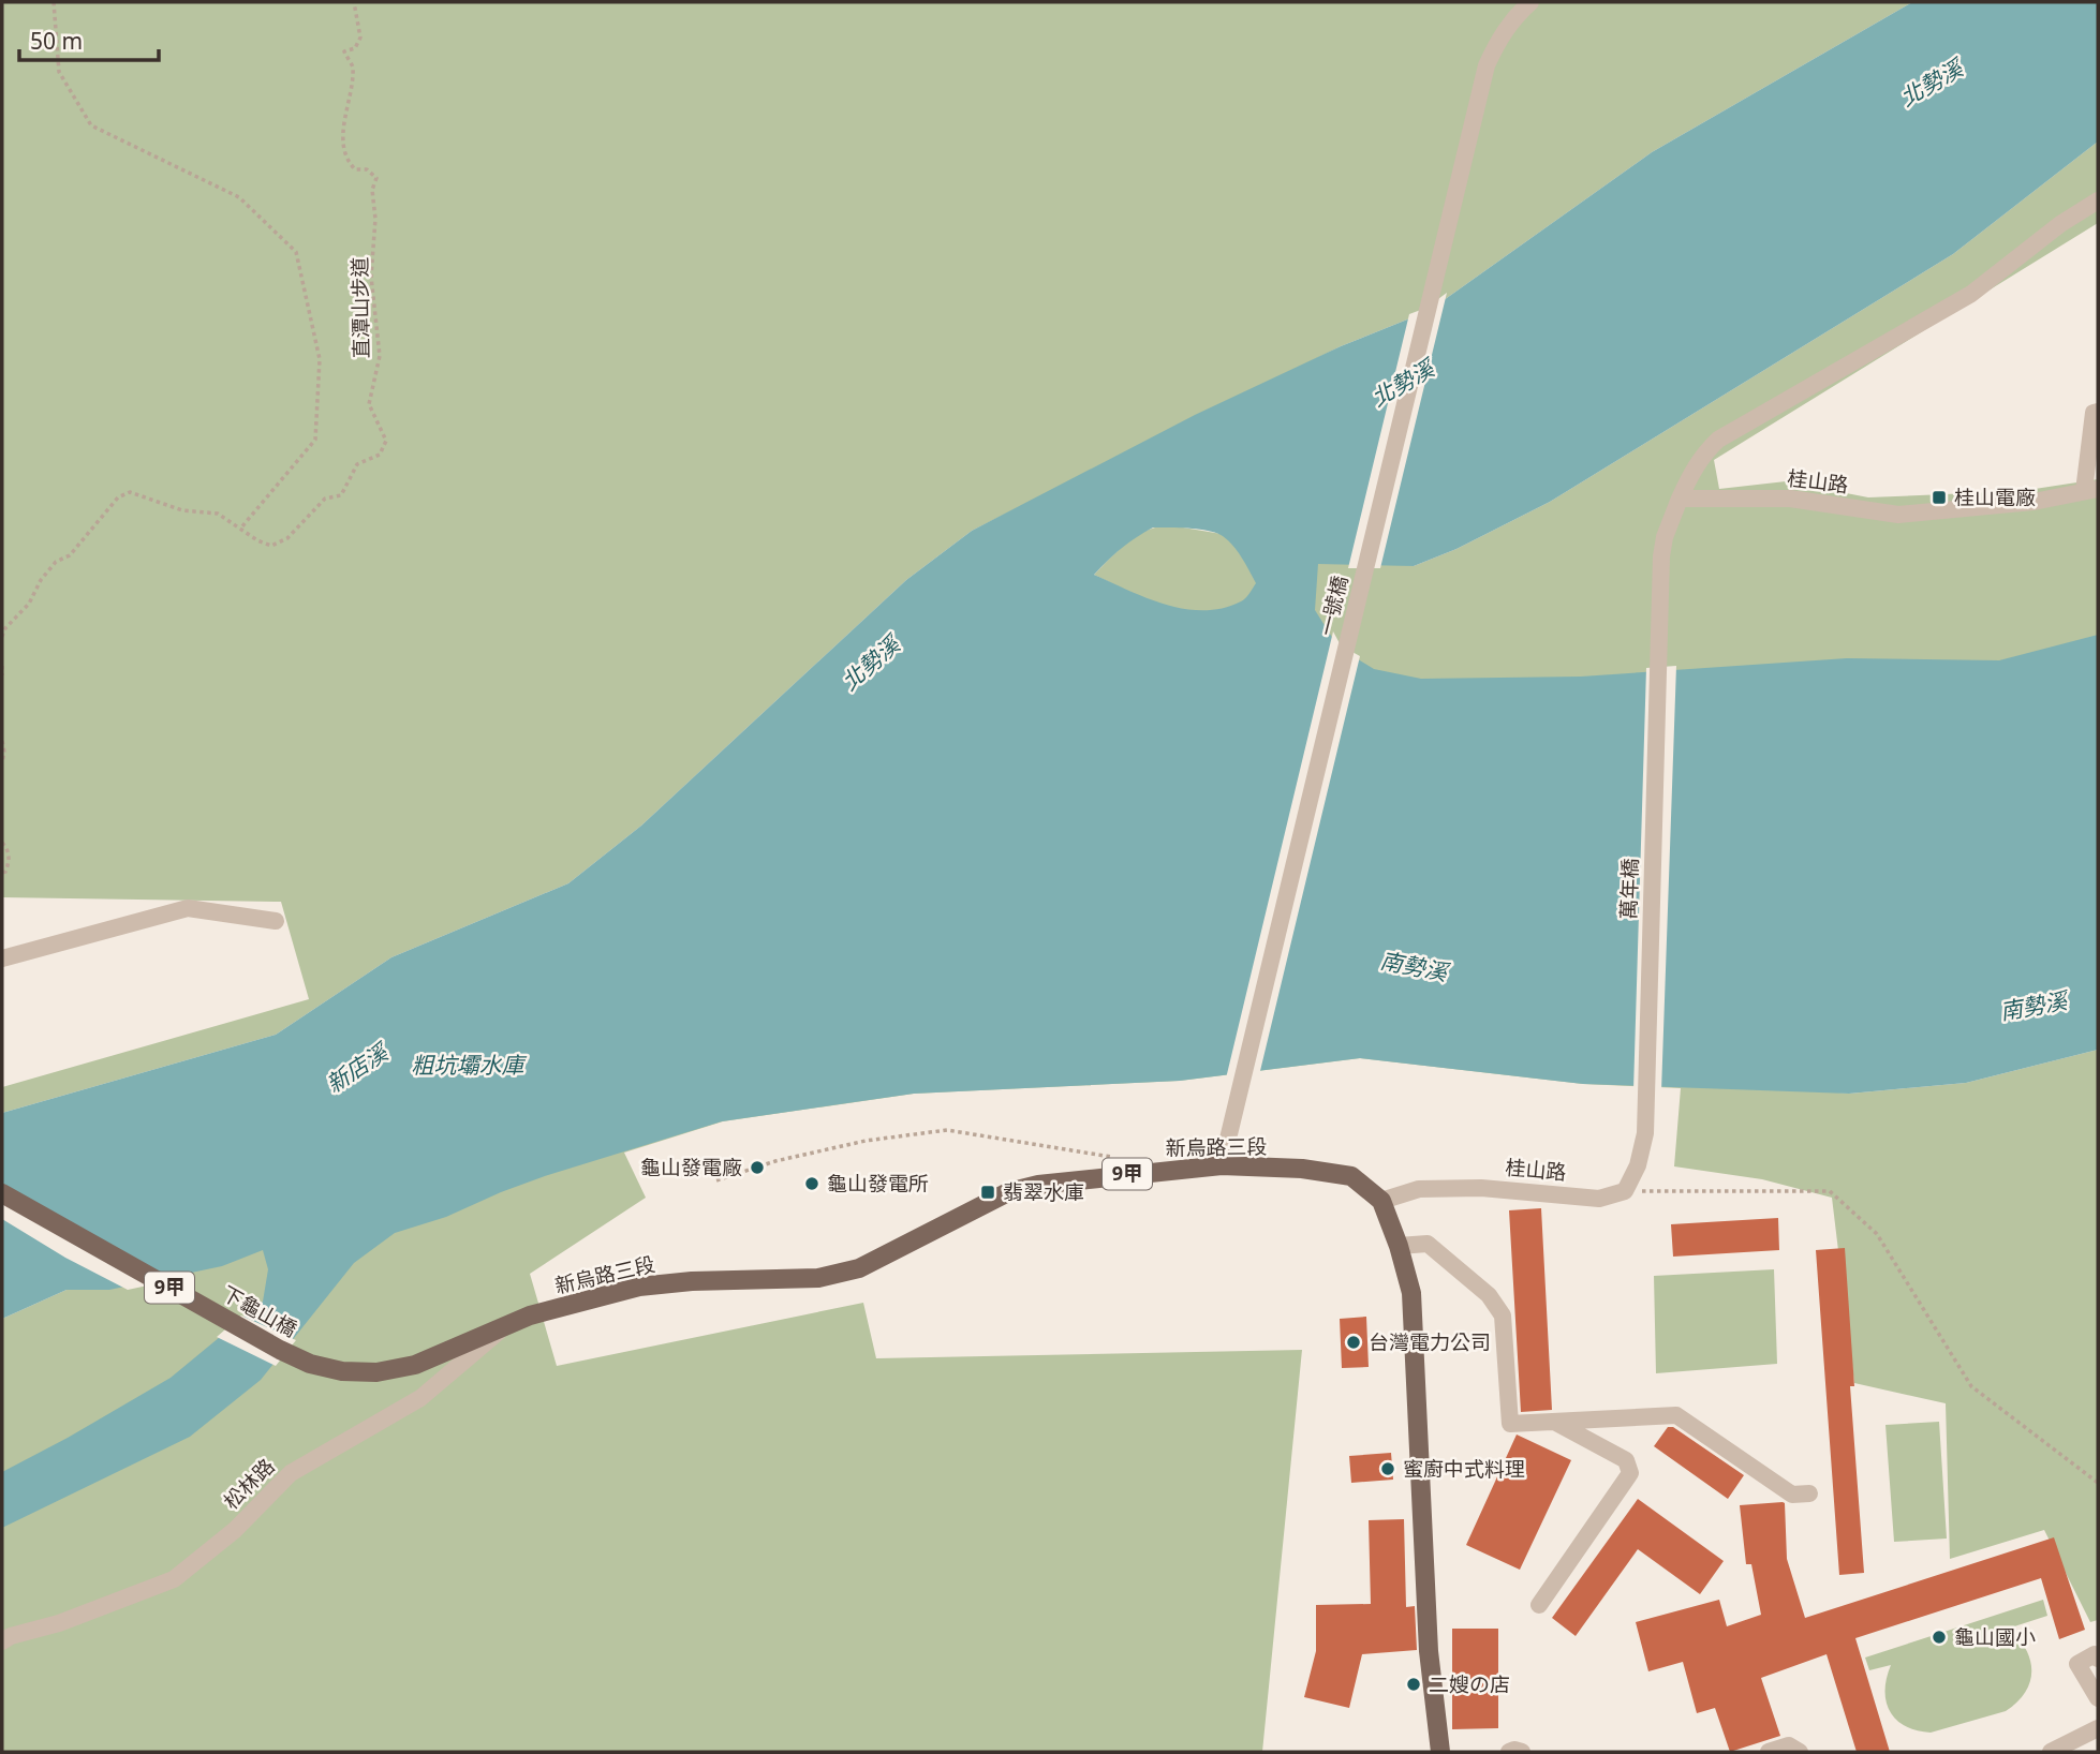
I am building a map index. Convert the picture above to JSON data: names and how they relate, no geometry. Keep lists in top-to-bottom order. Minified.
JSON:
{"streets":{"main road":["新烏路三段","9甲","下龜山橋"],"street":["桂山路","一號橋","萬年橋","松林路"],"path":["直潭山步道"]},"crossings":[["桂山路","萬年橋"],["桂山路","新烏路三段"],["一號橋","新烏路三段"],["新烏路三段","下龜山橋"],["新烏路三段","松林路"]],"water":["北勢溪","南勢溪","粗坑壩水庫","新店溪"],"places":{"transit":["桂山電廠","翡翠水庫"],"other":["龜山發電廠","龜山發電所","台灣電力公司","蜜廚中式料理","龜山國小","二嫂の店"]},"scale_bar":"50 m"}
